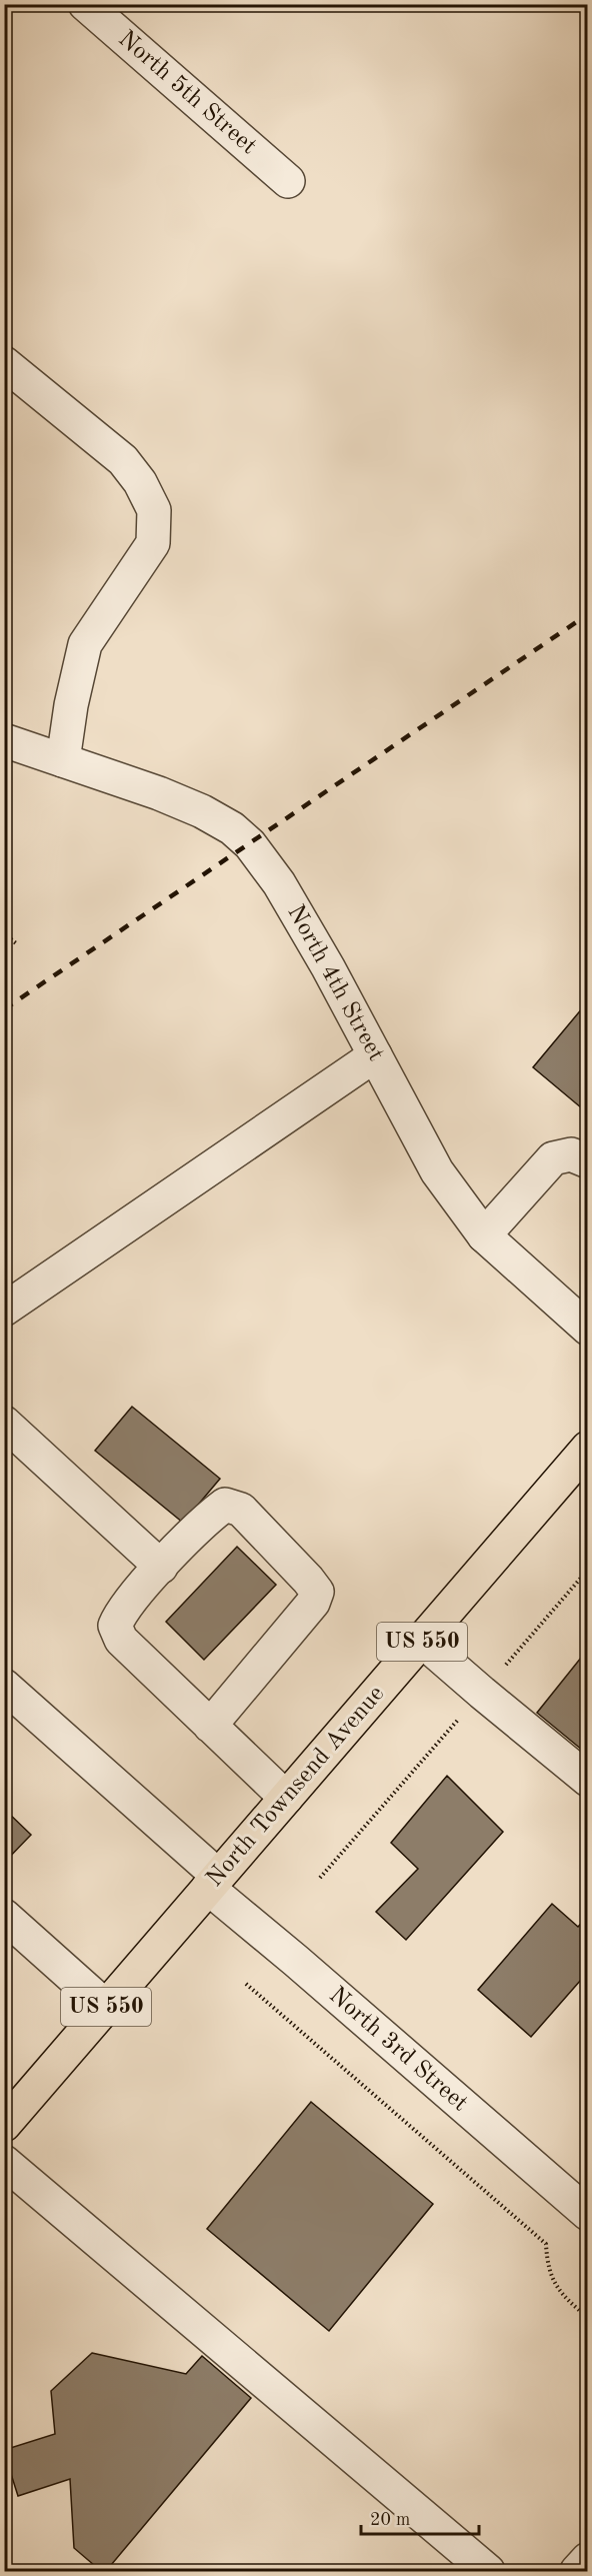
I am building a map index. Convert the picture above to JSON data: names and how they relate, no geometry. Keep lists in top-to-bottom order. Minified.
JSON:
{"streets":{"highway":["US 550","North Townsend Avenue"],"street":["North 5th Street","North 4th Street","North 3rd Street"]},"crossings":[["North Townsend Avenue","North 3rd Street"]],"scale_bar":"20 m"}
